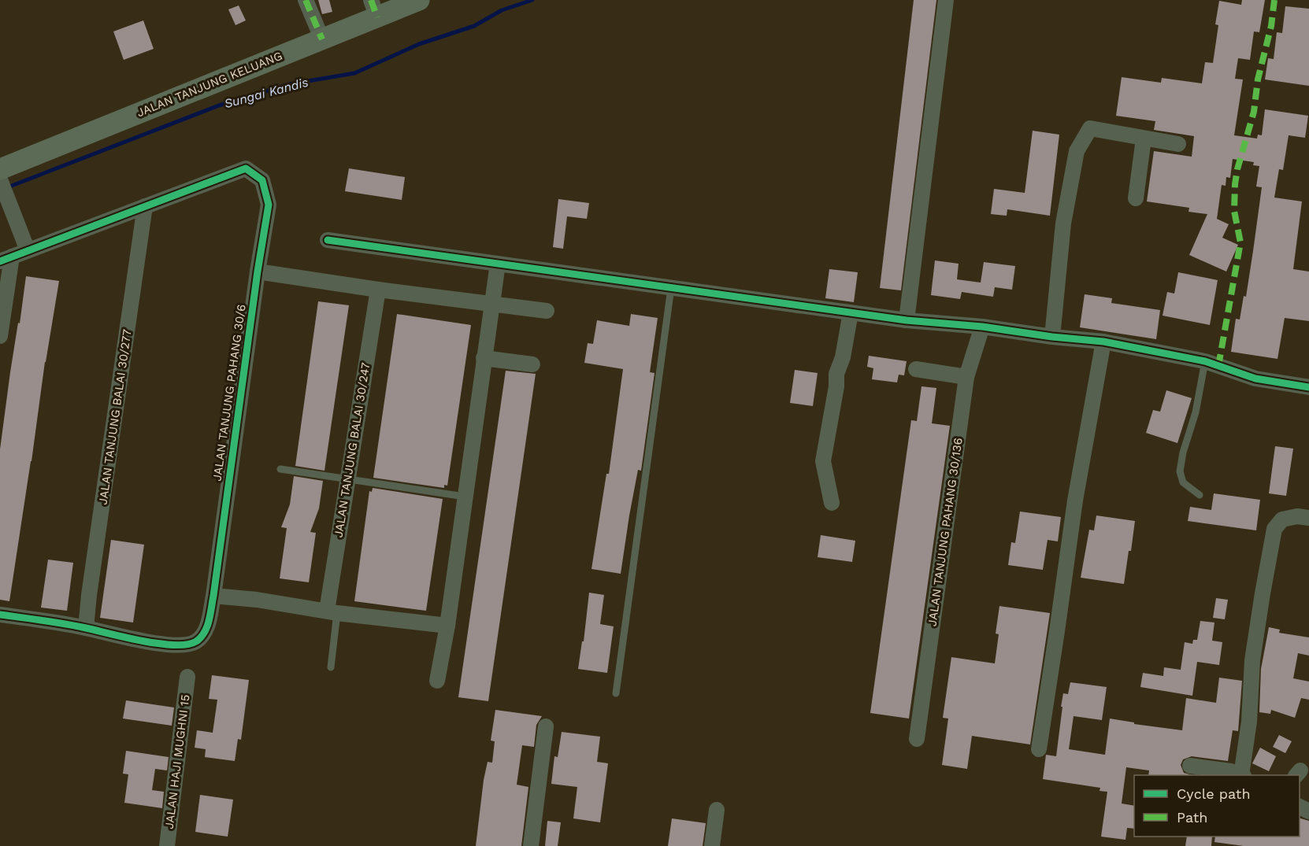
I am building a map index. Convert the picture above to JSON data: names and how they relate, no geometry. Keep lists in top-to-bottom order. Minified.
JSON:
{"streets":{"main road":["JALAN TANJUNG KELUANG"],"street":["JALAN TANJUNG PAHANG 30/6","JALAN TANJUNG BALAI 30/277","JALAN TANJUNG BALAI 30/247","JALAN TANJUNG PAHANG 30/136","JALAN HAJI MUGHNI 15"]},"crossings":[["JALAN TANJUNG PAHANG 30/6","JALAN TANJUNG BALAI 30/277"]],"water":["Sungai Kandis"],"legend":["Cycle path","Path"]}
